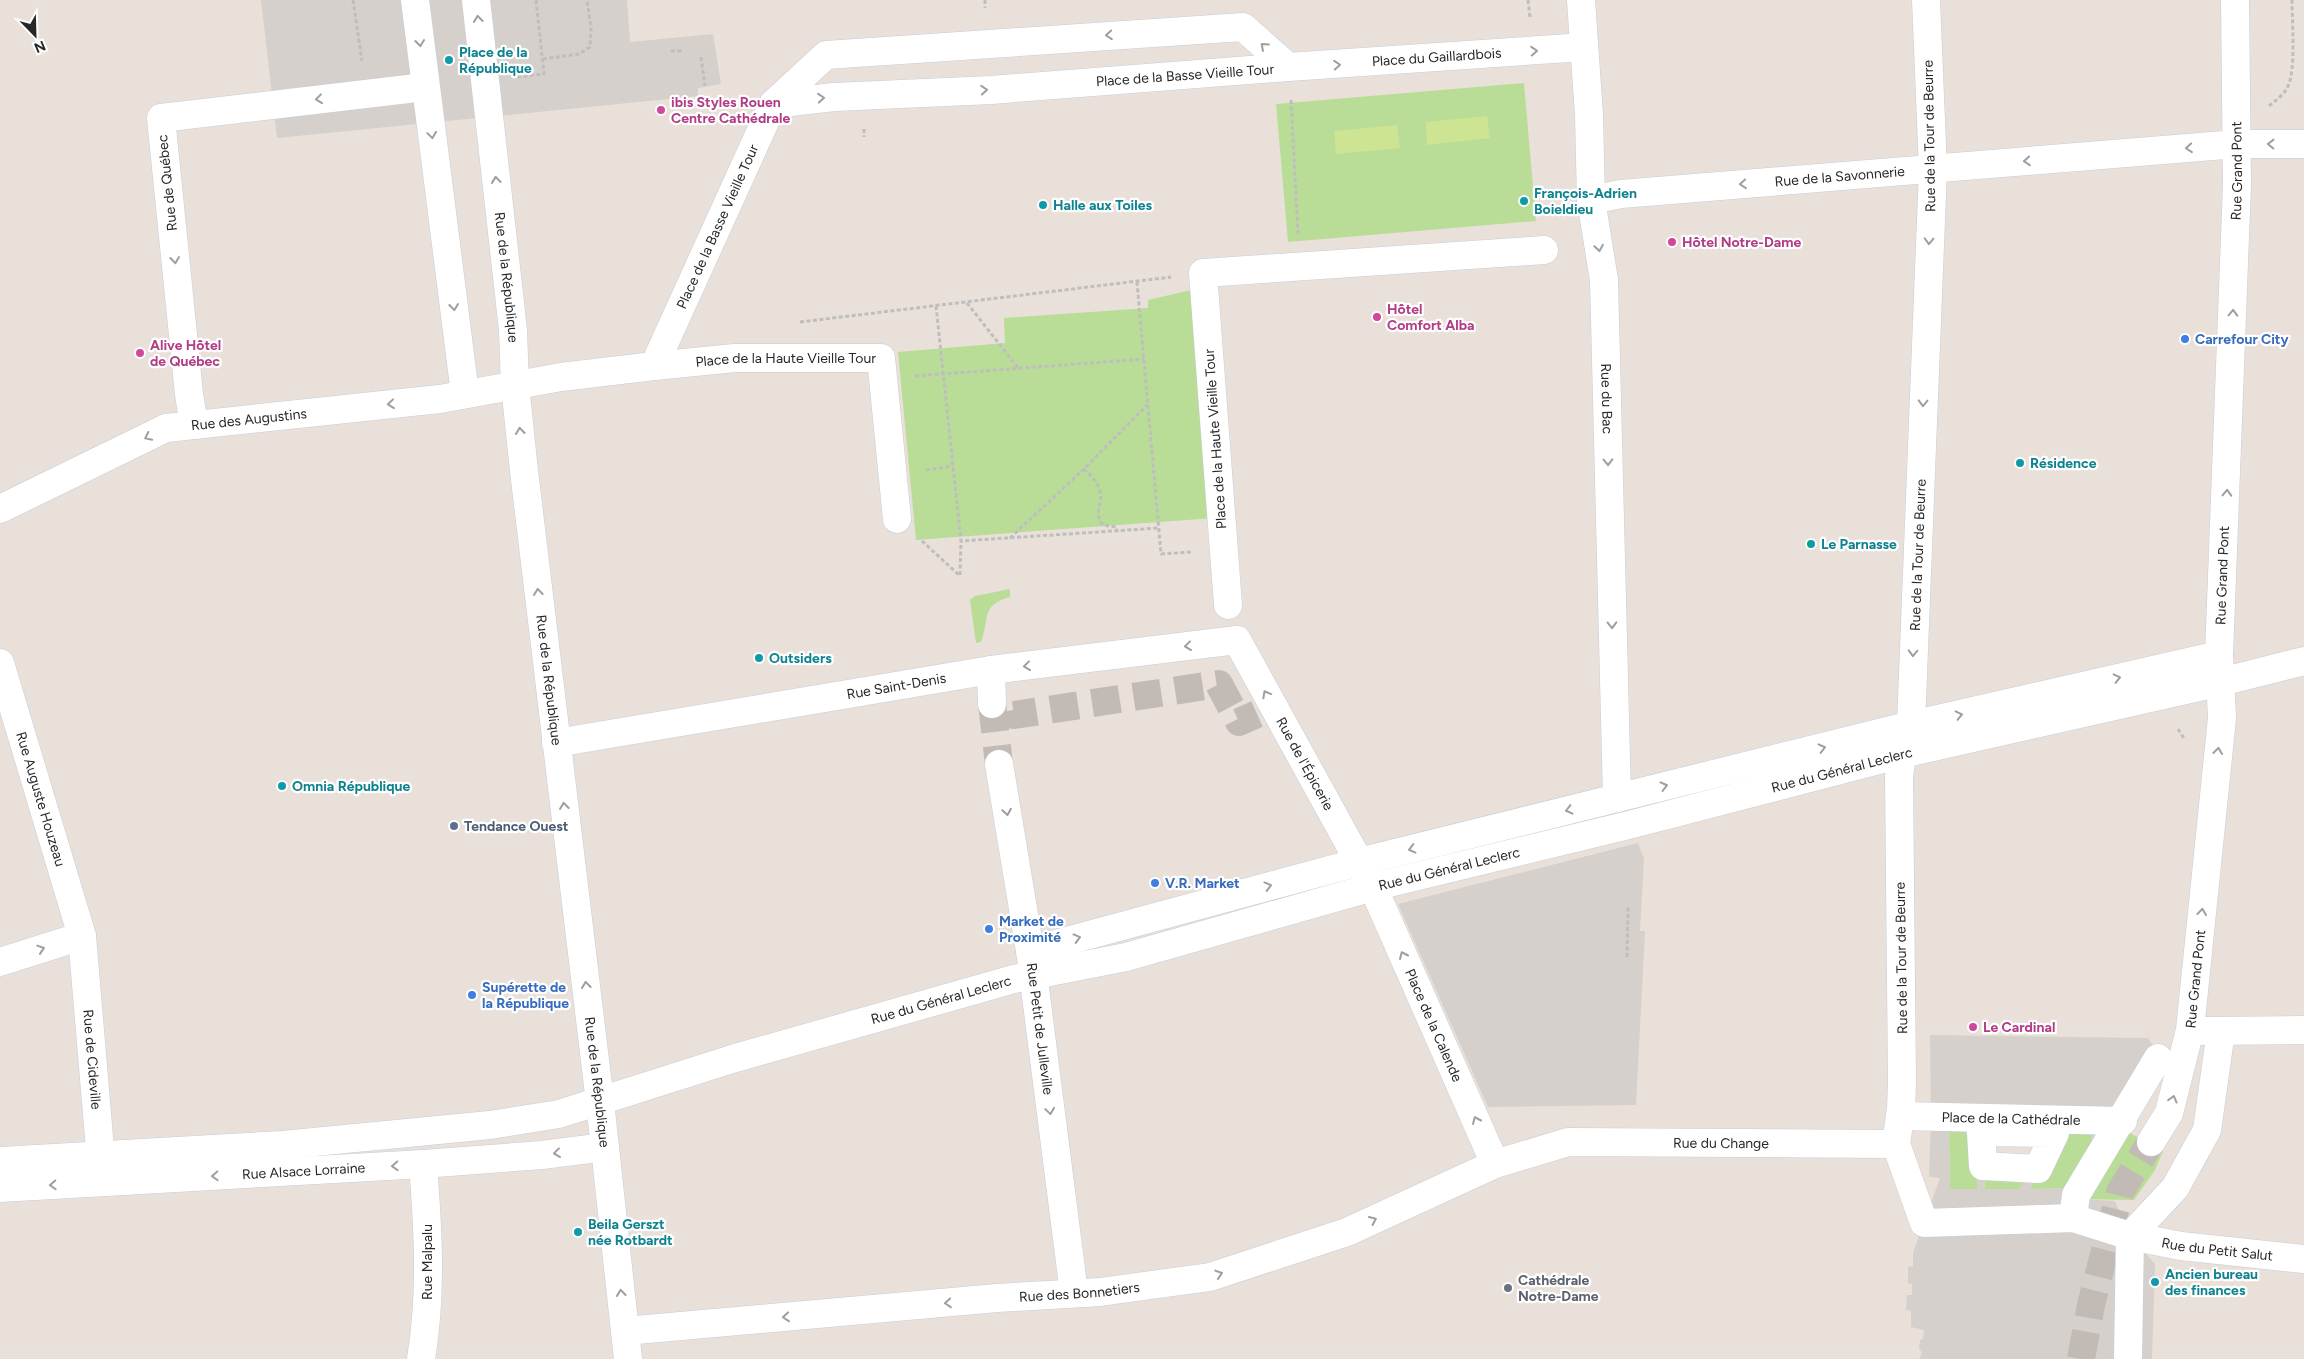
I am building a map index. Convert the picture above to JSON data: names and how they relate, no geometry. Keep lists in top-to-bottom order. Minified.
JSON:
{"streets":{"street":["Place du Gaillardbois","Place de la Basse Vieille Tour","Rue de la Tour de Beurre","Rue Grand Pont","Rue de la Savonnerie","Rue de Québec","Rue de la République","Place de la Haute Vieille Tour","Rue du Bac","Rue des Augustins","Rue Saint-Denis","Rue de l'Épicerie","Rue du Général Leclerc","Rue Auguste Houzeau","Place de la Calende","Rue Petit de Julleville","Rue de Cideville","Place de la Cathédrale","Rue du Change","Rue Alsace Lorraine","Rue du Petit Salut","Rue Malpalu","Rue des Bonnetiers"]},"crossings":[["Place du Gaillardbois","Place de la Basse Vieille Tour"],["Place du Gaillardbois","Rue du Bac"],["Place de la Basse Vieille Tour","Place de la Haute Vieille Tour"],["Rue de la Tour de Beurre","Rue de la Savonnerie"],["Rue de la Tour de Beurre","Rue du Général Leclerc"],["Rue de la Tour de Beurre","Place de la Cathédrale"],["Rue Grand Pont","Rue de la Savonnerie"],["Rue Grand Pont","Rue du Général Leclerc"],["Rue de la Savonnerie","Rue du Bac"],["Rue de Québec","Rue des Augustins"],["Rue de la République","Place de la Haute Vieille Tour"],["Rue de la République","Rue des Augustins"],["Rue de la République","Rue Saint-Denis"],["Rue de la République","Rue du Général Leclerc"],["Rue de la République","Rue Alsace Lorraine"],["Rue de la République","Rue des Bonnetiers"],["Place de la Haute Vieille Tour","Rue des Augustins"],["Rue du Bac","Rue du Général Leclerc"],["Rue Saint-Denis","Rue de l'Épicerie"],["Rue de l'Épicerie","Rue du Général Leclerc"],["Rue de l'Épicerie","Place de la Calende"],["Rue du Général Leclerc","Place de la Calende"],["Rue du Général Leclerc","Rue Petit de Julleville"],["Rue du Général Leclerc","Rue Alsace Lorraine"],["Rue Auguste Houzeau","Rue de Cideville"],["Place de la Calende","Rue du Change"],["Place de la Calende","Rue des Bonnetiers"],["Rue Petit de Julleville","Rue des Bonnetiers"],["Rue de Cideville","Rue Alsace Lorraine"],["Rue du Change","Rue des Bonnetiers"],["Rue Alsace Lorraine","Rue Malpalu"]],"one_way":["Rue de la Tour de Beurre","Rue Grand Pont","Rue de la Savonnerie","Rue de la République","Rue du Bac","Rue des Augustins","Rue Saint-Denis","Rue de l'Épicerie","Place de la Calende","Rue Petit de Julleville"],"places":["Place de la République","ibis Styles Rouen Centre Cathédrale","François-Adrien Boieldieu","Halle aux Toiles","Hôtel Notre-Dame","Hôtel Comfort Alba","Carrefour City","Alive Hôtel de Québec","Résidence","Le Parnasse","Outsiders","Omnia République","Tendance Ouest","V.R. Market","Market de Proximité","Supérette de la République","Le Cardinal","Beila Gerszt née Rotbardt","Ancien bureau des finances","Cathédrale Notre-Dame"],"north":"bottom right"}
